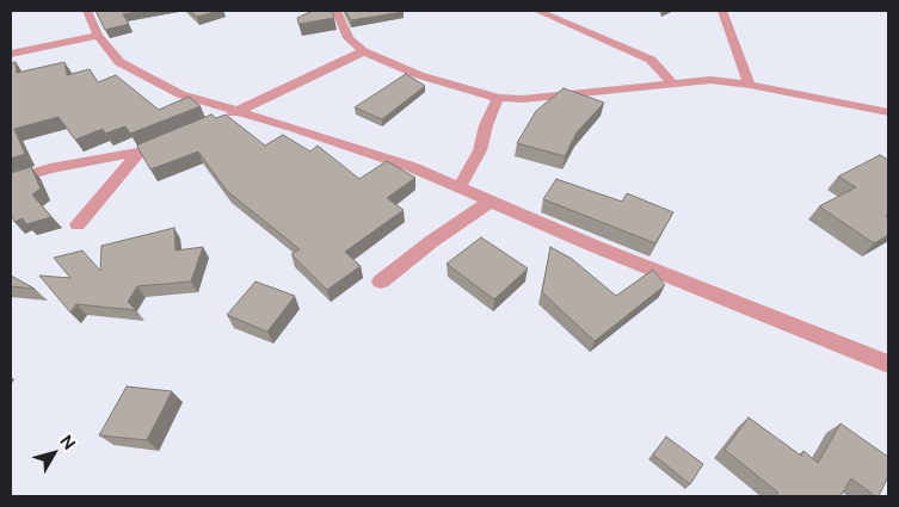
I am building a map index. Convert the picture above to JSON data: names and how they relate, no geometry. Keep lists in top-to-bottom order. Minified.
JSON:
{"north":"top right"}
